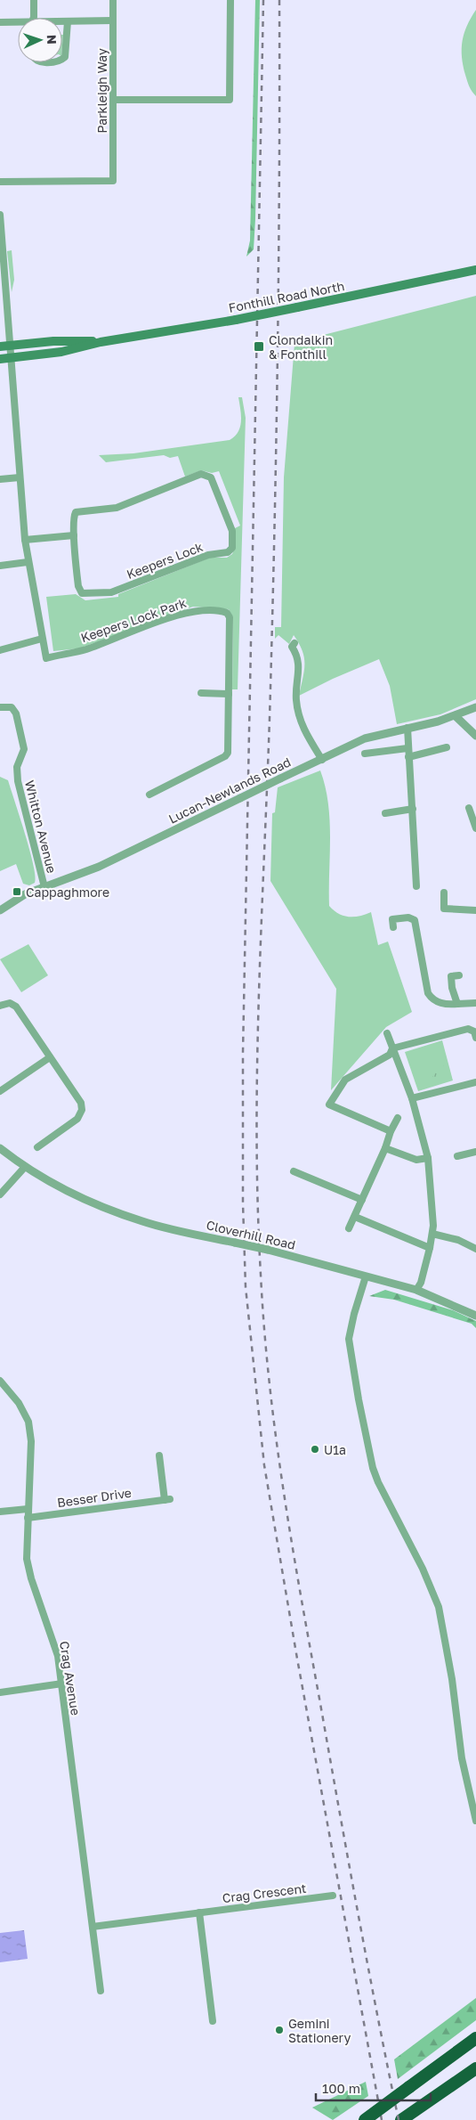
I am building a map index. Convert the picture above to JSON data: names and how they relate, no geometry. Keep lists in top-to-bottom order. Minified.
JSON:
{"streets":{"main road":["Fonthill Road North"],"street":["Parkleigh Way","Keepers Lock","Keepers Lock Park","Lucan-Newlands Road","Whitton Avenue","Cloverhill Road","Besser Drive","Crag Avenue","Crag Crescent"]},"crossings":[["Lucan-Newlands Road","Whitton Avenue"],["Besser Drive","Crag Avenue"],["Crag Avenue","Crag Crescent"]],"places":{"transit":["Clondalkin & Fonthill","Cappaghmore"],"other":["U1a","Gemini Stationery"]},"scale_bar":"100 m","north":"right"}
